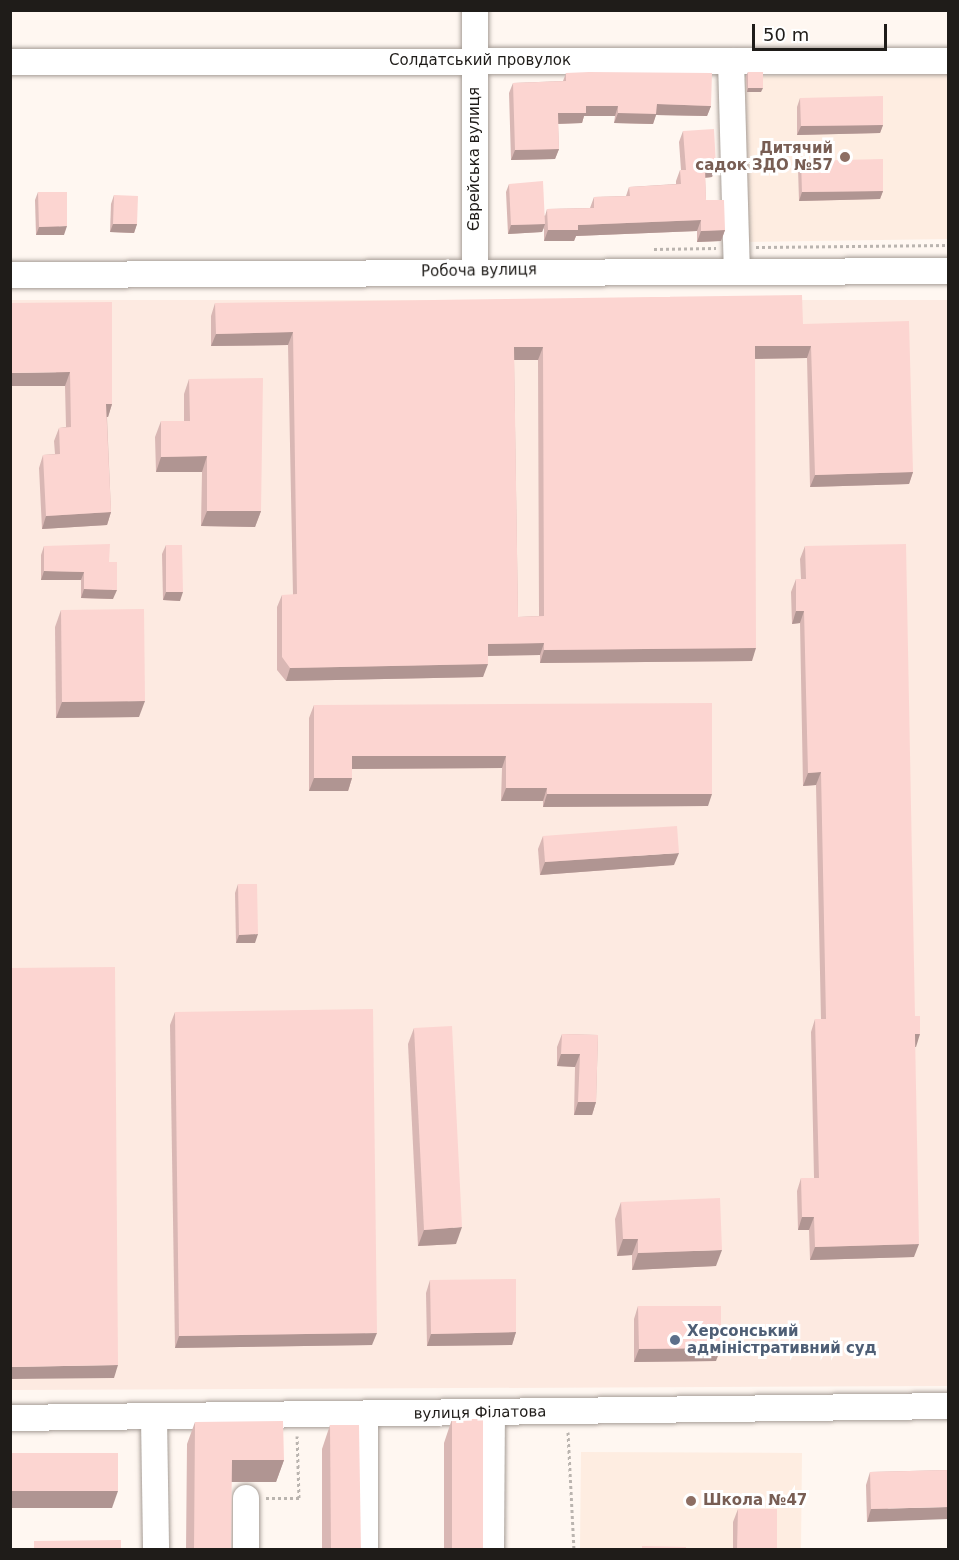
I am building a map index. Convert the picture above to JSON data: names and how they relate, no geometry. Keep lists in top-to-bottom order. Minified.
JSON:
{"streets":{"street":["Солдатський провулок","Єврейська вулиця","Робоча вулиця","вулиця Філатова"]},"crossings":[["Солдатський провулок","Єврейська вулиця"],["Єврейська вулиця","Робоча вулиця"]],"places":["Дитячий садок ЗДО №57","Херсонський адміністративний суд","Школа №47"],"scale_bar":"50 m"}
